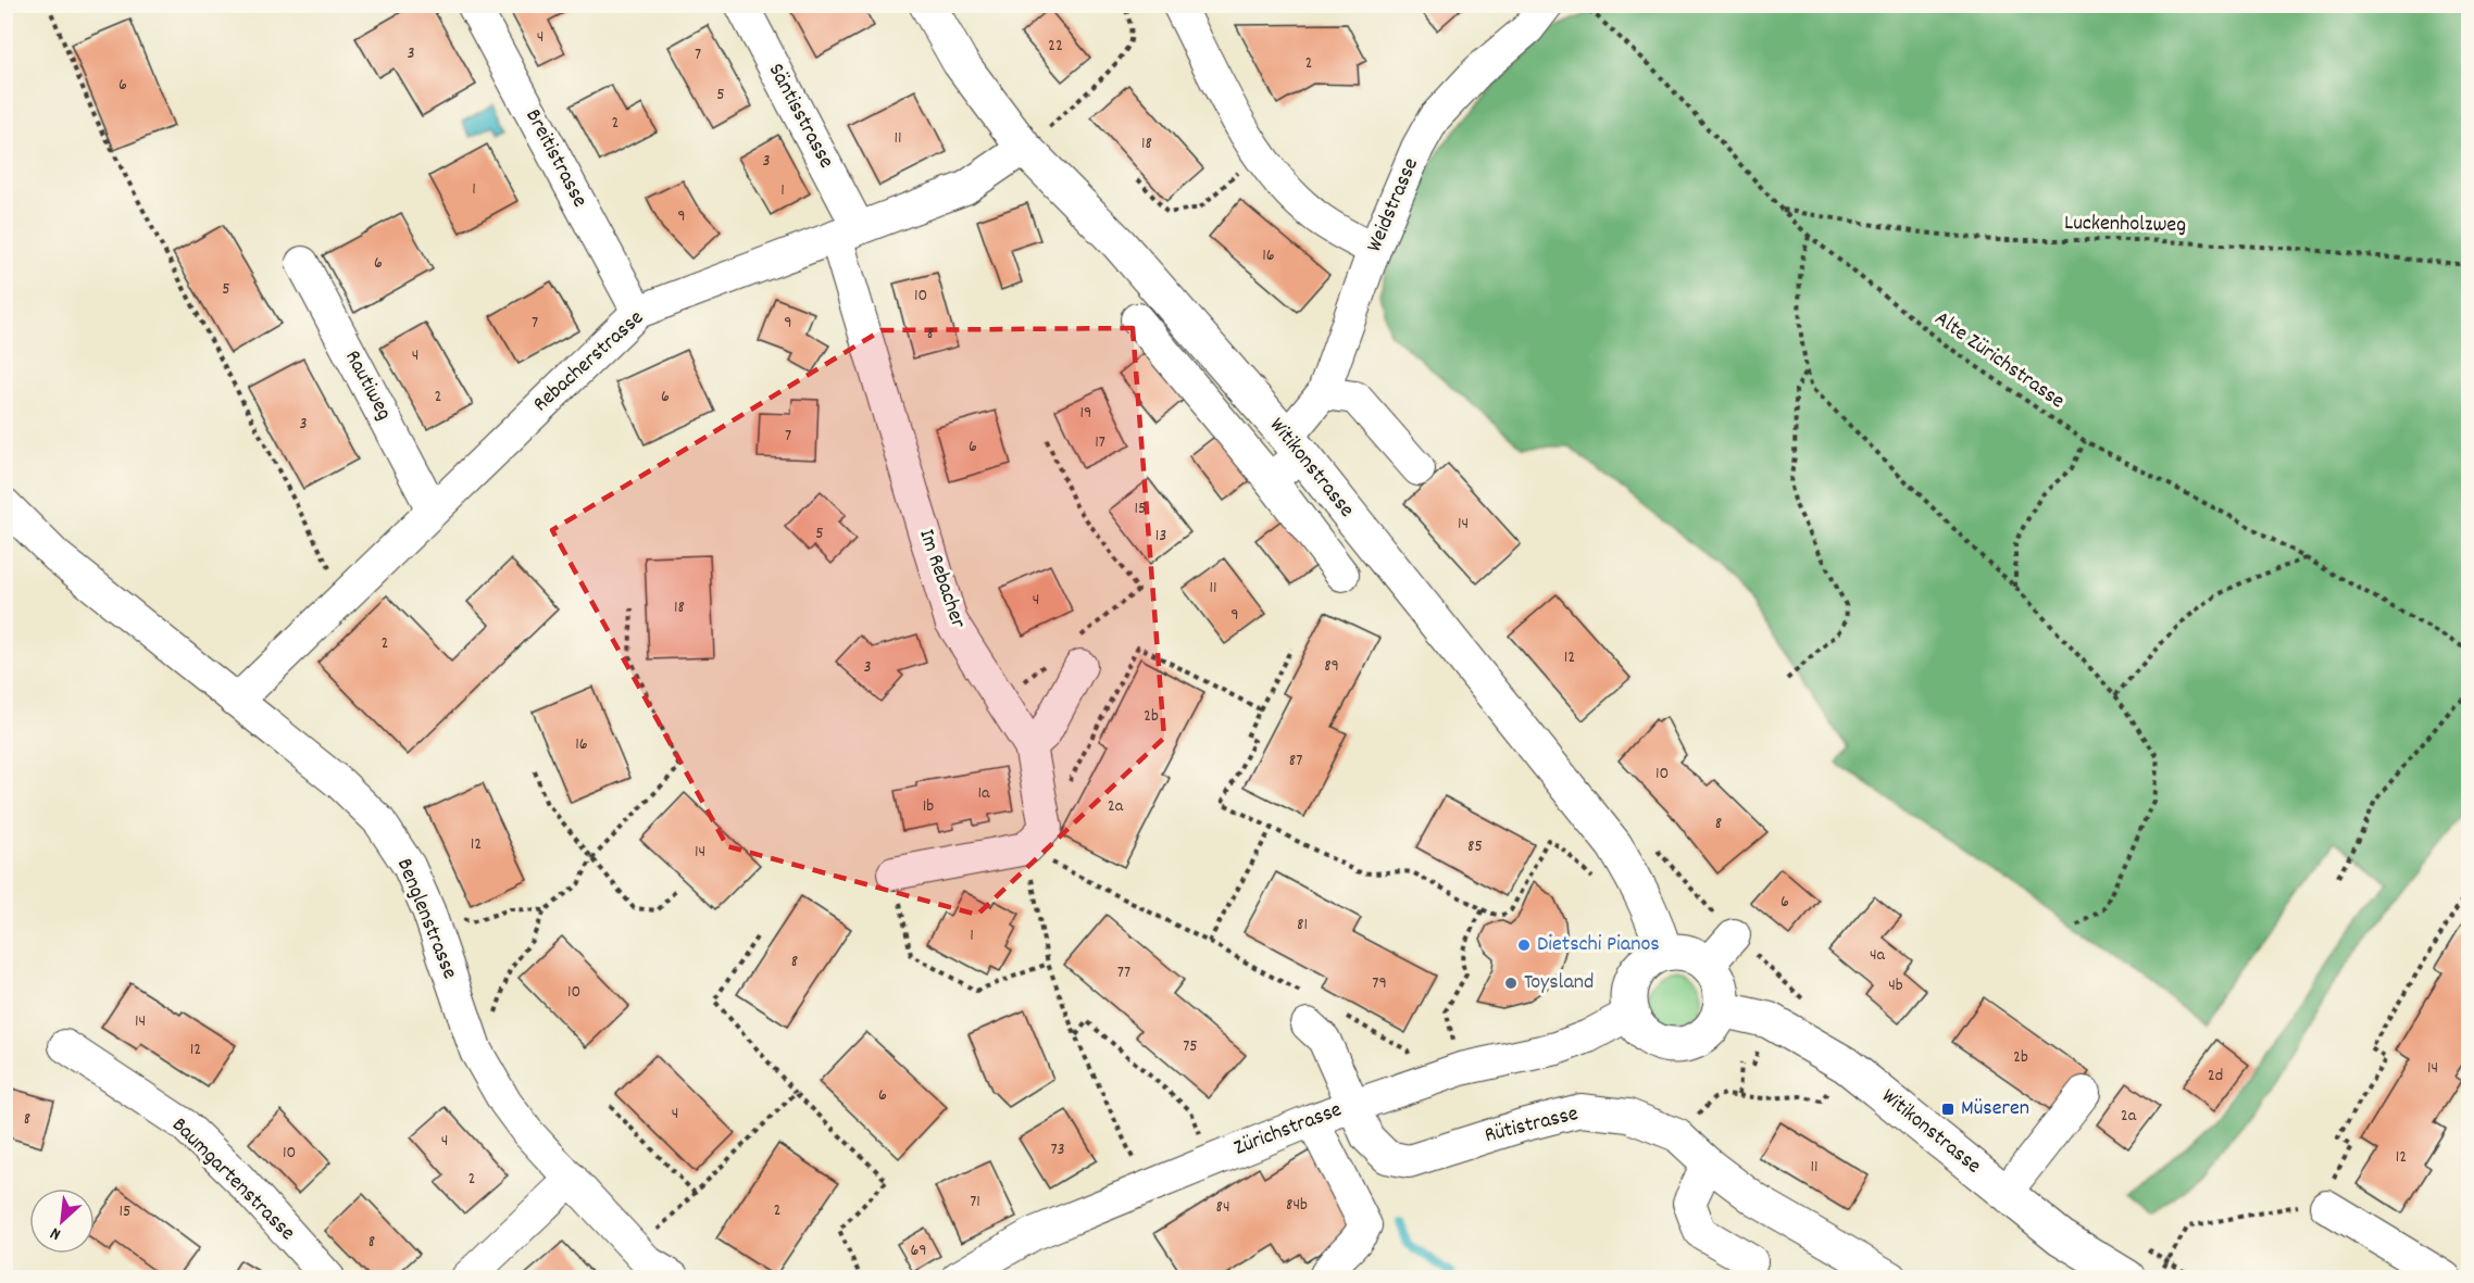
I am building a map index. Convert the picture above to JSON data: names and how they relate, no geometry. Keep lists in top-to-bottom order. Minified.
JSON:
{"streets":{"main road":["Witikonstrasse"],"street":["Säntisstrasse","Breitistrasse","Weidstrasse","Rebacherstrasse","Rautiweg","Im Rebacher","Benglenstrasse","Rütistrasse","Zürichstrasse","Baumgartenstrasse"],"path":["Luckenholzweg","Alte Zürichstrasse"]},"crossings":[["Säntisstrasse","Rebacherstrasse"],["Säntisstrasse","Im Rebacher"],["Breitistrasse","Rebacherstrasse"],["Weidstrasse","Witikonstrasse"],["Luckenholzweg","Alte Zürichstrasse"],["Rebacherstrasse","Rautiweg"],["Rebacherstrasse","Witikonstrasse"],["Rebacherstrasse","Im Rebacher"],["Rebacherstrasse","Benglenstrasse"],["Witikonstrasse","Zürichstrasse"],["Rütistrasse","Zürichstrasse"]],"places":{"other":["Dietschi Pianos","Toysland"],"transit":["Müseren"]},"house_numbers":["4","22","3","7","2","6","5","2","11","18","3","1","1","9","16","6","5","10","7","9","8","4","2","6","19","3","7","17","6","15","14","5","13","11","4","18","9","2","12","89","3","2b","16","87","10","1a","1b","2a","8","12","85","14","6","81","1","4a","8","77","79","4b","10","14","75","12","2b","14","2d","6","4","2a","8","4","73","10","12","11","2","71","84b","84","2","15","8","69"],"north":"bottom left"}
